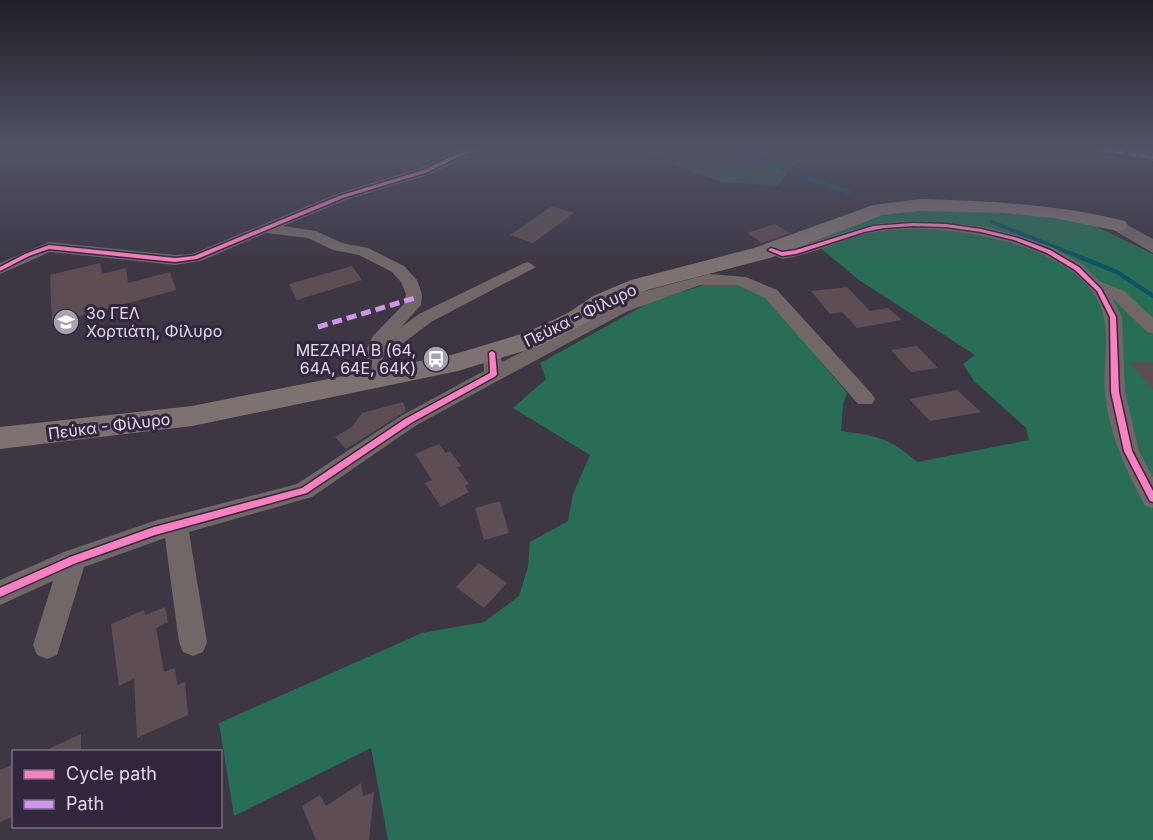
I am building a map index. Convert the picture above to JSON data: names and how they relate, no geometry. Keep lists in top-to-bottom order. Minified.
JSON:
{"streets":{"main road":["Πεύκα - Φίλυρο"]},"places":{"school or university":["3ο ΓΕΛ Χορτιάτη, Φίλυρο"],"bus stop":["ΜΕΖΑΡΙΑ B (64, 64Α, 64Ε, 64Κ)"]},"legend":["Cycle path","Path"]}
